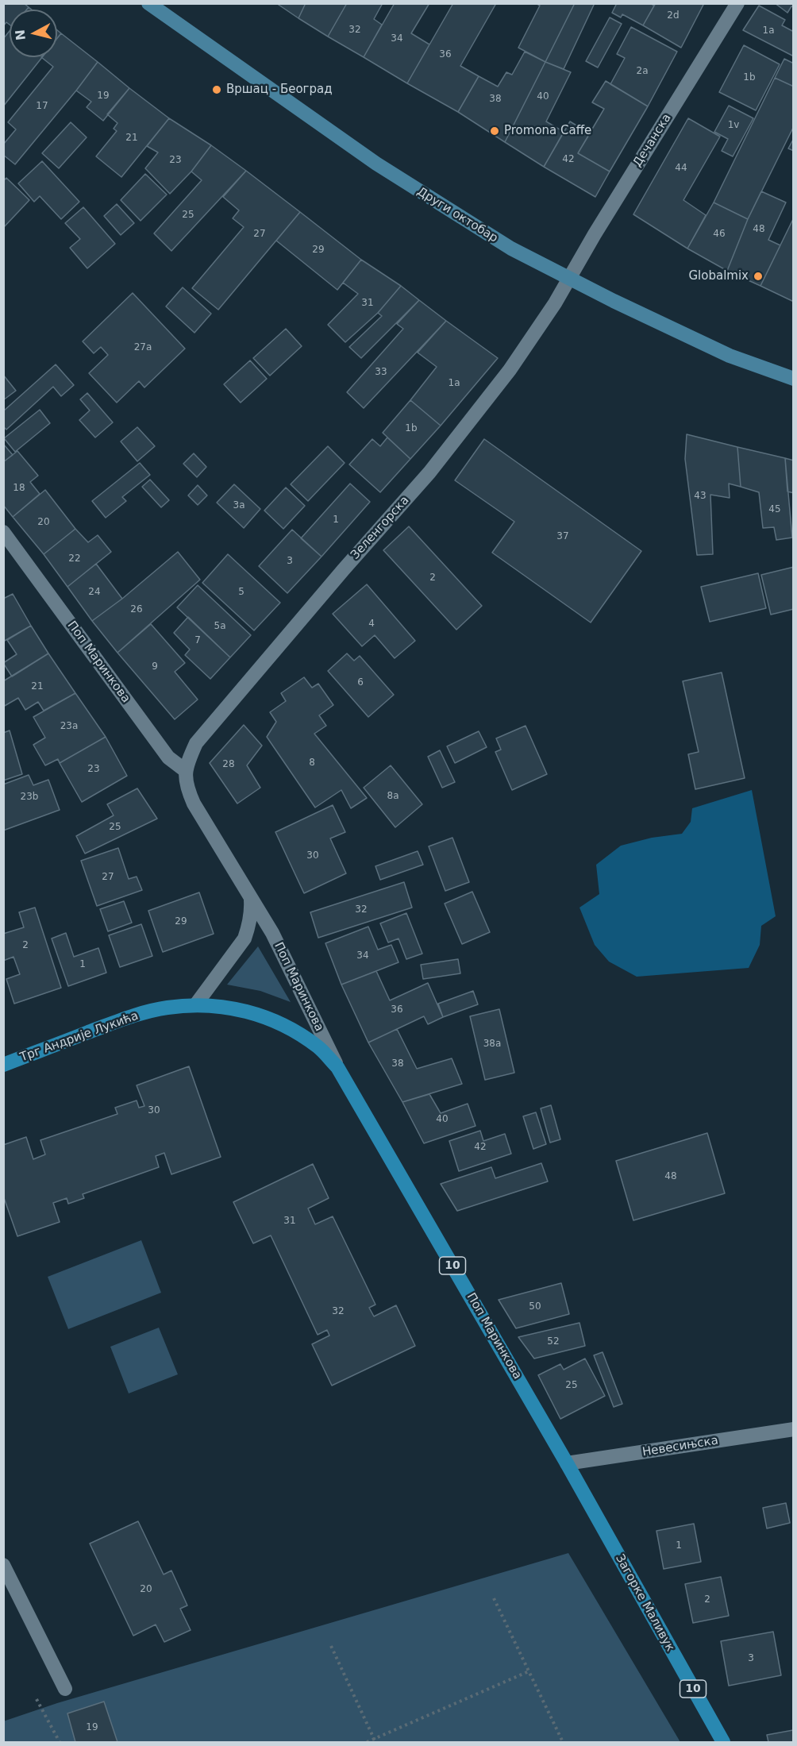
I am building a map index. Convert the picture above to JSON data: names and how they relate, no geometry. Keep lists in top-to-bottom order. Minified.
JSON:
{"streets":{"main road":["Други октобар","Поп Маринкова","Трг Андрије Лукића","10","Загорке Маливук"],"street":["Дечанска","Зеленгорска","Невесињска"]},"crossings":[["Дечанска","Други октобар"],["Дечанска","Зеленгорска"],["Други октобар","Зеленгорска"],["Зеленгорска","Поп Маринкова"],["Поп Маринкова","Трг Андрије Лукића"],["Поп Маринкова","Невесињска"],["Поп Маринкова","Загорке Маливук"],["Невесињска","Загорке Маливук"]],"places":["Вршац - Београд","Promona Caffe","Globalmix"],"house_numbers":["2d","32","1a","34","36","2a","1b","19","40","38","17","1v","21","42","23","44","25","48","27","46","29","31","27a","33","1a","1b","18","43","3a","45","1","20","37","22","3","2","24","5","26","4","5a","7","9","6","21","23a","8","28","23","8a","23b","25","30","27","32","29","2","34","1","36","38a","38","30","40","42","48","31","50","32","52","25","1","20","2","3","19"],"north":"left"}
